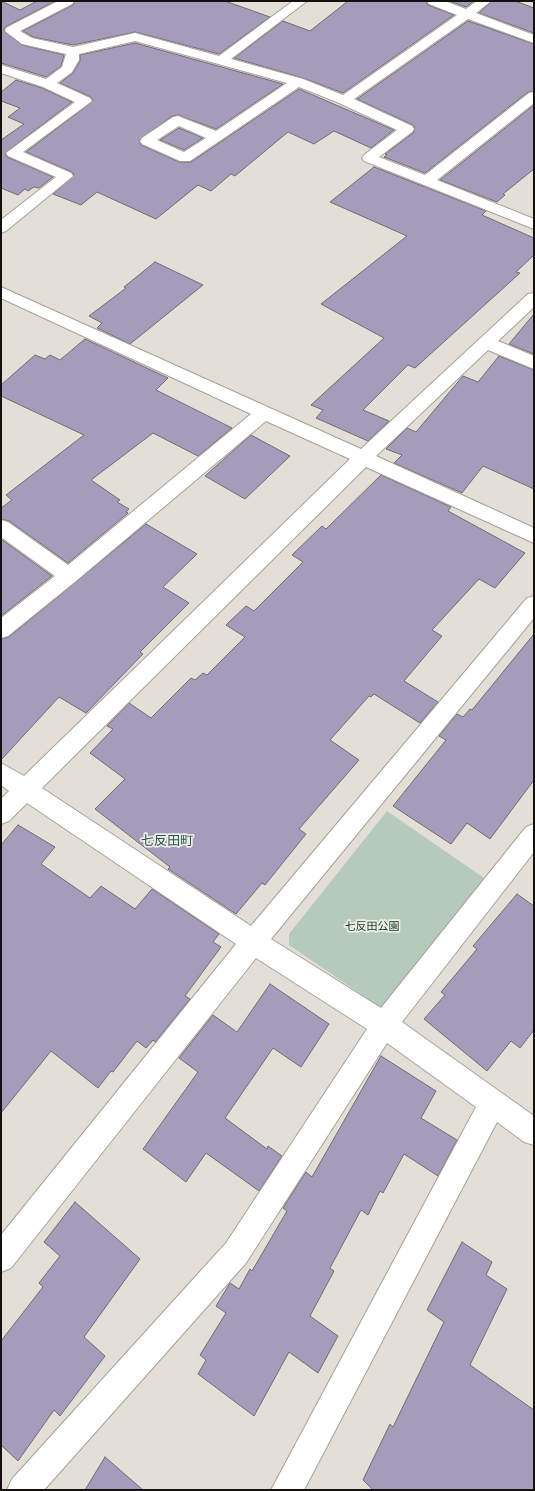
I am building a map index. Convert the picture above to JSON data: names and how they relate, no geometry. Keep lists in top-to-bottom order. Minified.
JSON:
{"districts":["七反田町"],"parks":["七反田公園"]}
